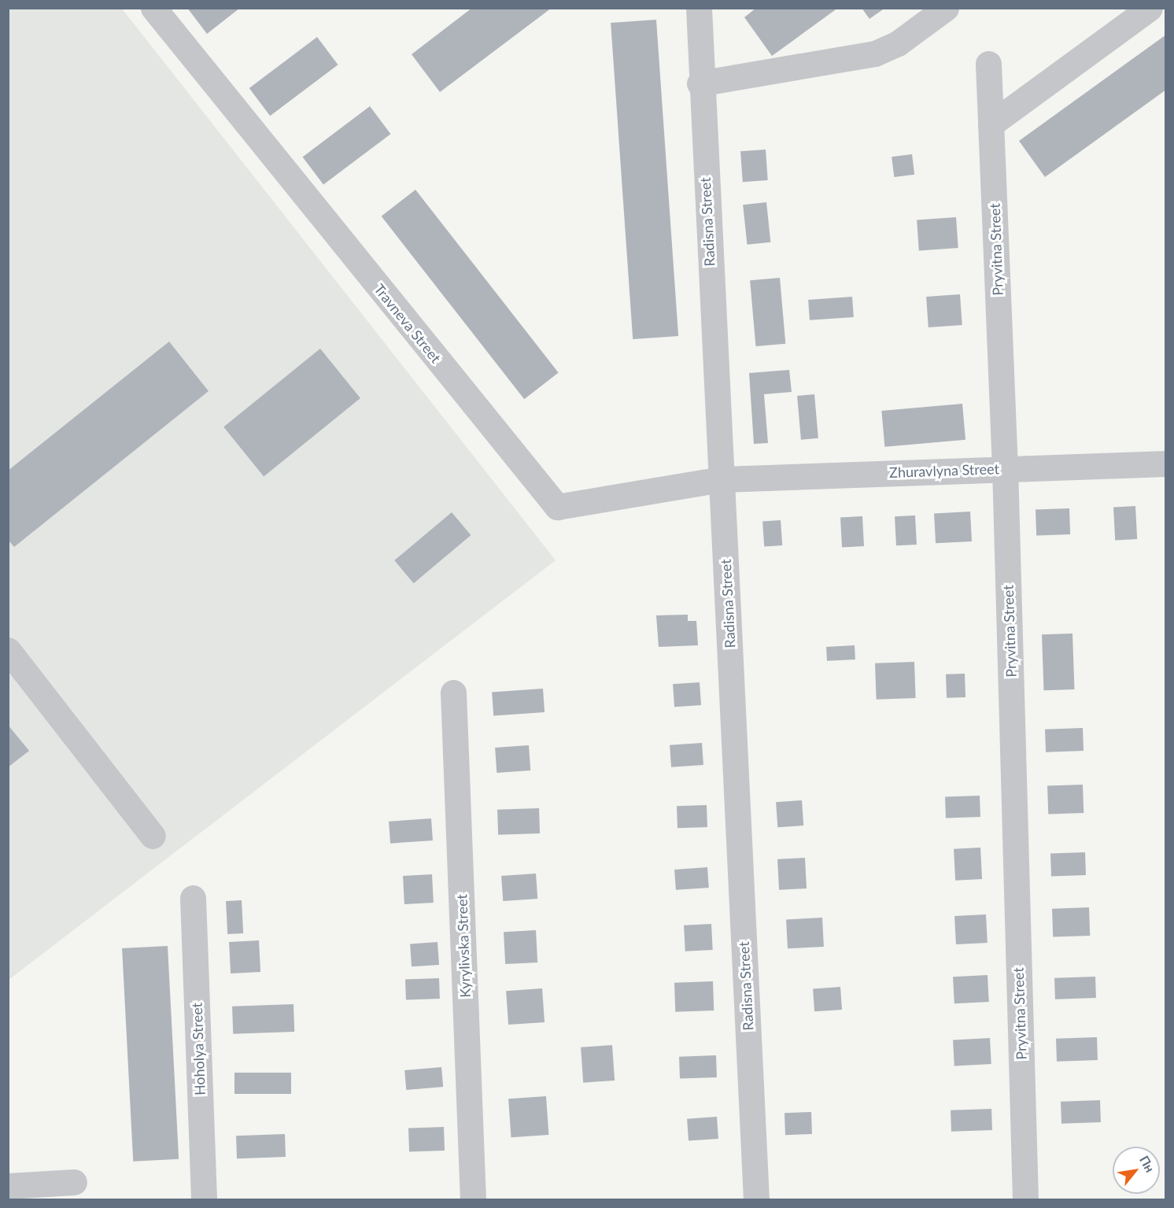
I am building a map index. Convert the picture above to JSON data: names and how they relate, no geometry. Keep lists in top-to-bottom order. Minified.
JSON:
{"streets":{"street":["Radisna Street","Pryvitna Street","Travneva Street","Zhuravlyna Street","Kyrylivska Street","Hoholya Street"]},"crossings":[["Radisna Street","Travneva Street"],["Radisna Street","Zhuravlyna Street"],["Pryvitna Street","Zhuravlyna Street"],["Travneva Street","Zhuravlyna Street"]],"north":"top right"}
